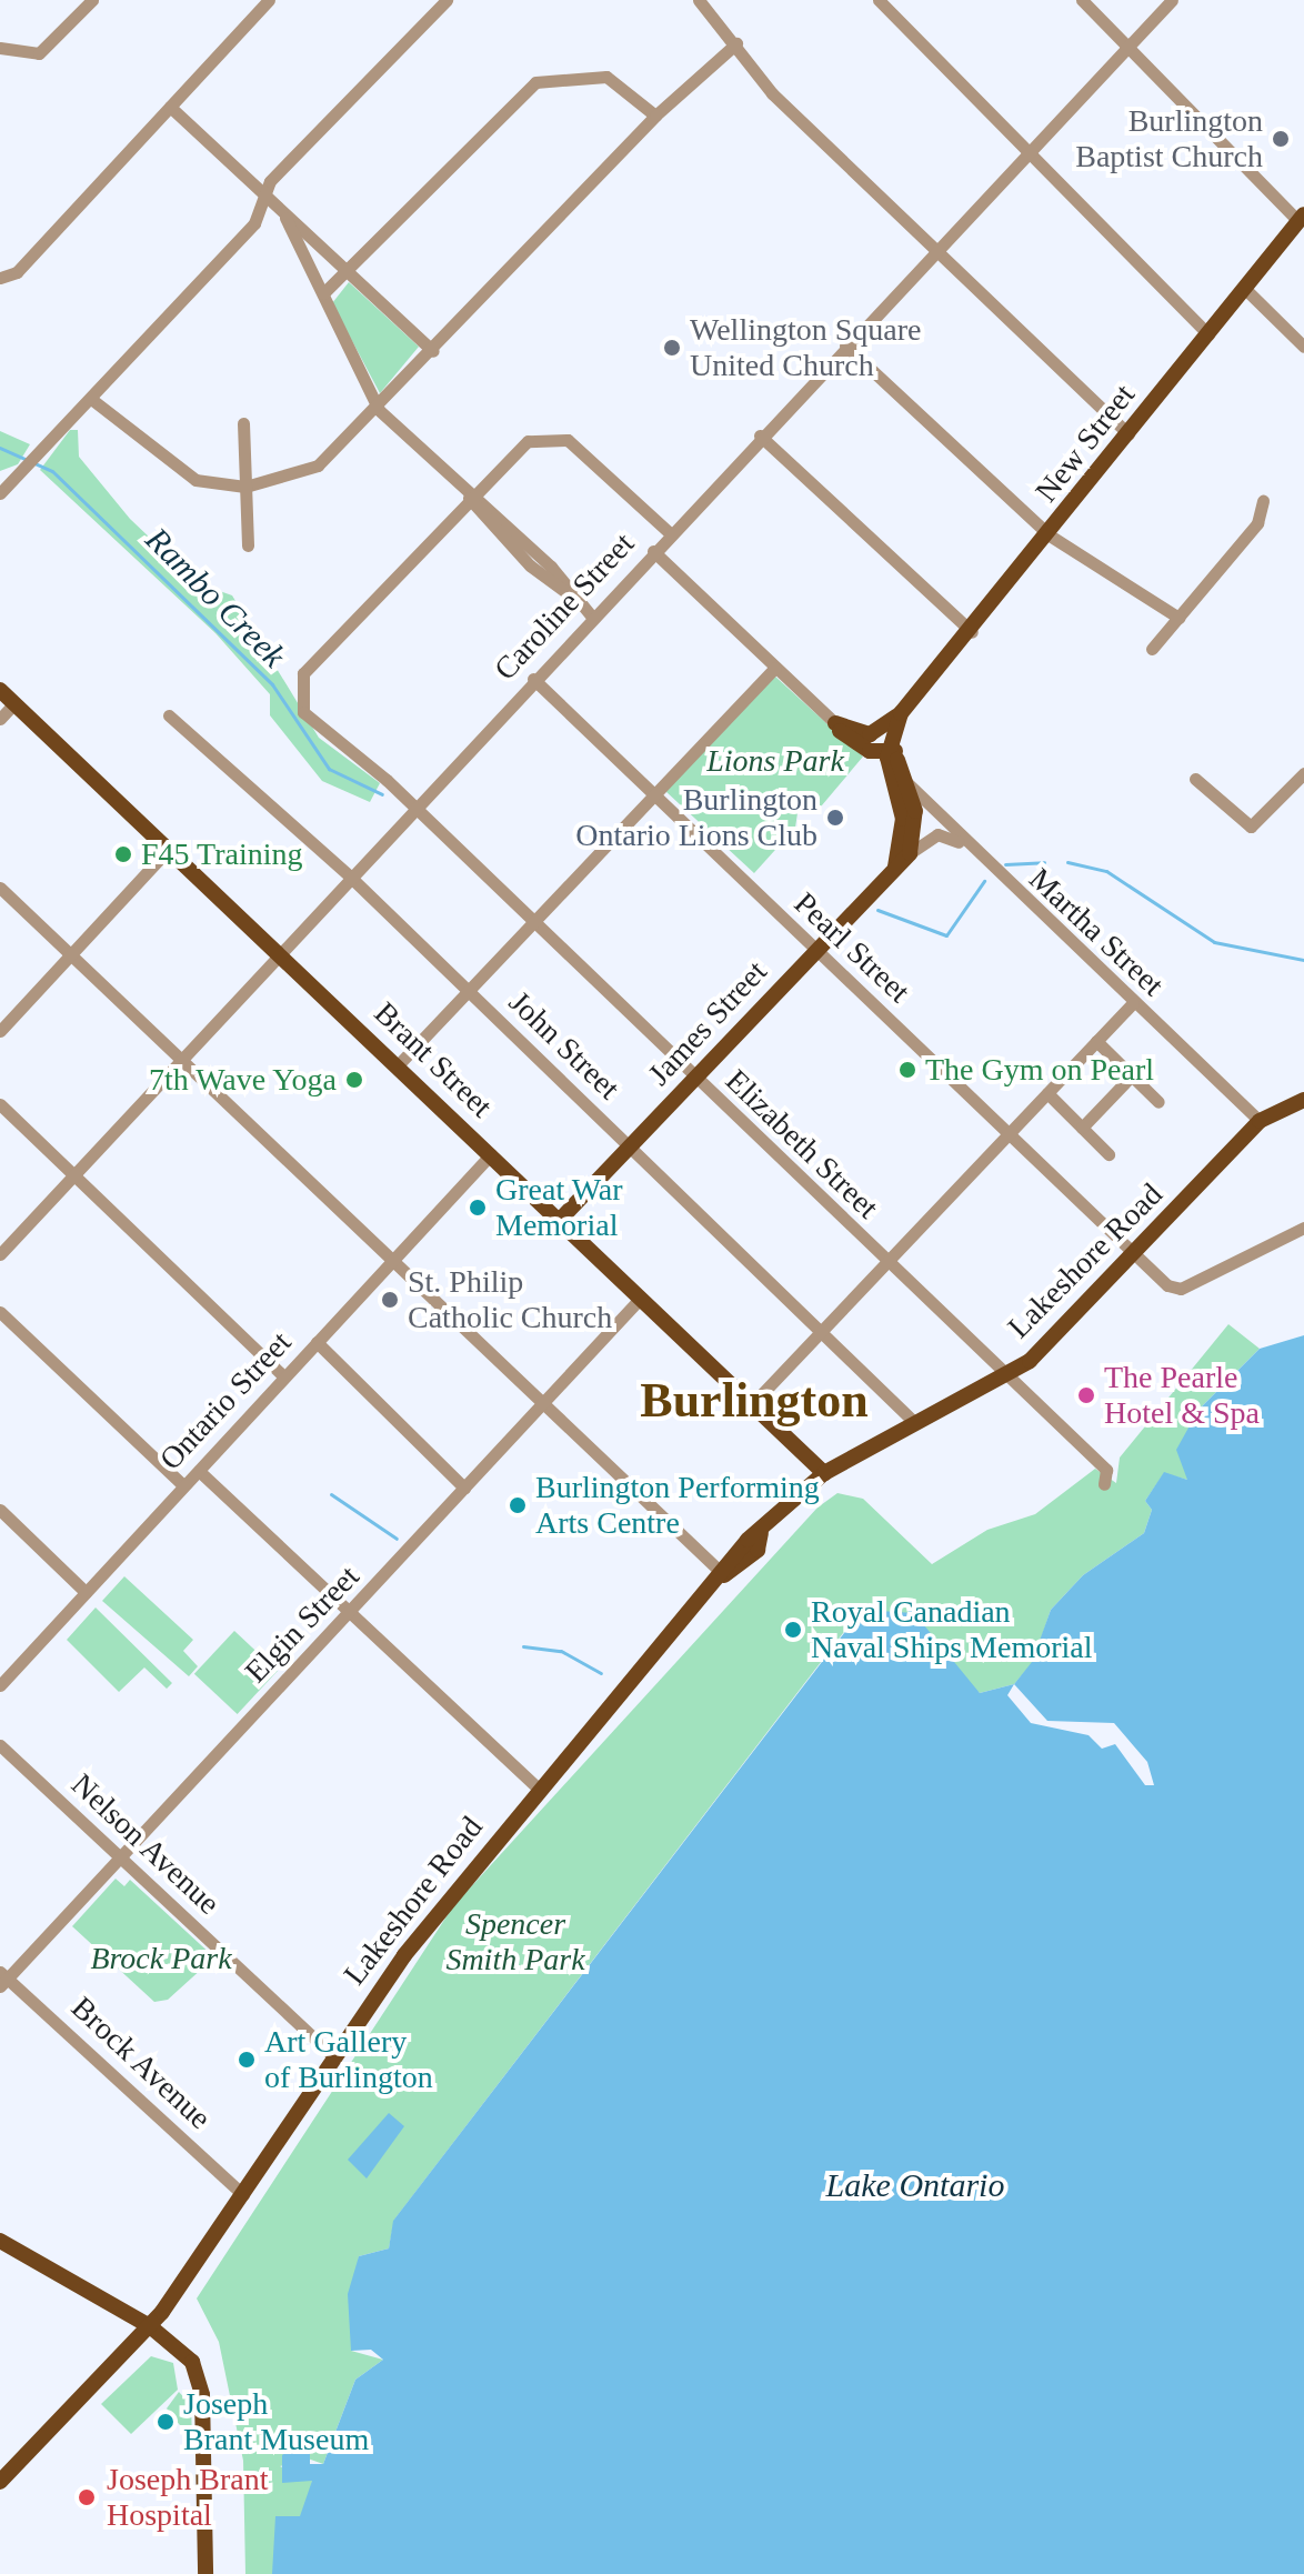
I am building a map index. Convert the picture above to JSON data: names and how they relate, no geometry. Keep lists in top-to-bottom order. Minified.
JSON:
{"streets":{"main road":["New Street","James Street","Brant Street","Lakeshore Road"],"street":["Caroline Street","Martha Street","Pearl Street","John Street","Elizabeth Street","Ontario Street","Elgin Street","Nelson Avenue","Brock Avenue"]},"crossings":[["Caroline Street","Pearl Street"],["Caroline Street","John Street"],["Caroline Street","Brant Street"],["Caroline Street","Elizabeth Street"],["Martha Street","Lakeshore Road"],["Pearl Street","James Street"],["Pearl Street","Lakeshore Road"],["James Street","John Street"],["James Street","Brant Street"],["James Street","Elizabeth Street"],["John Street","Lakeshore Road"],["Brant Street","Lakeshore Road"],["Brant Street","Ontario Street"],["Brant Street","Elgin Street"],["Elizabeth Street","Lakeshore Road"],["Lakeshore Road","Nelson Avenue"],["Lakeshore Road","Brock Avenue"],["Elgin Street","Nelson Avenue"],["Elgin Street","Brock Avenue"]],"districts":["Burlington"],"water":["Rambo Creek","Lake Ontario"],"parks":["Lions Park","Spencer Smith Park","Brock Park"],"places":["Burlington Baptist Church","Wellington Square United Church","Burlington Ontario Lions Club","F45 Training","The Gym on Pearl","7th Wave Yoga","Great War Memorial","St. Philip Catholic Church","The Pearle Hotel & Spa","Burlington Performing Arts Centre","Royal Canadian Naval Ships Memorial","Art Gallery of Burlington","Joseph Brant Museum","Joseph Brant Hospital"]}
